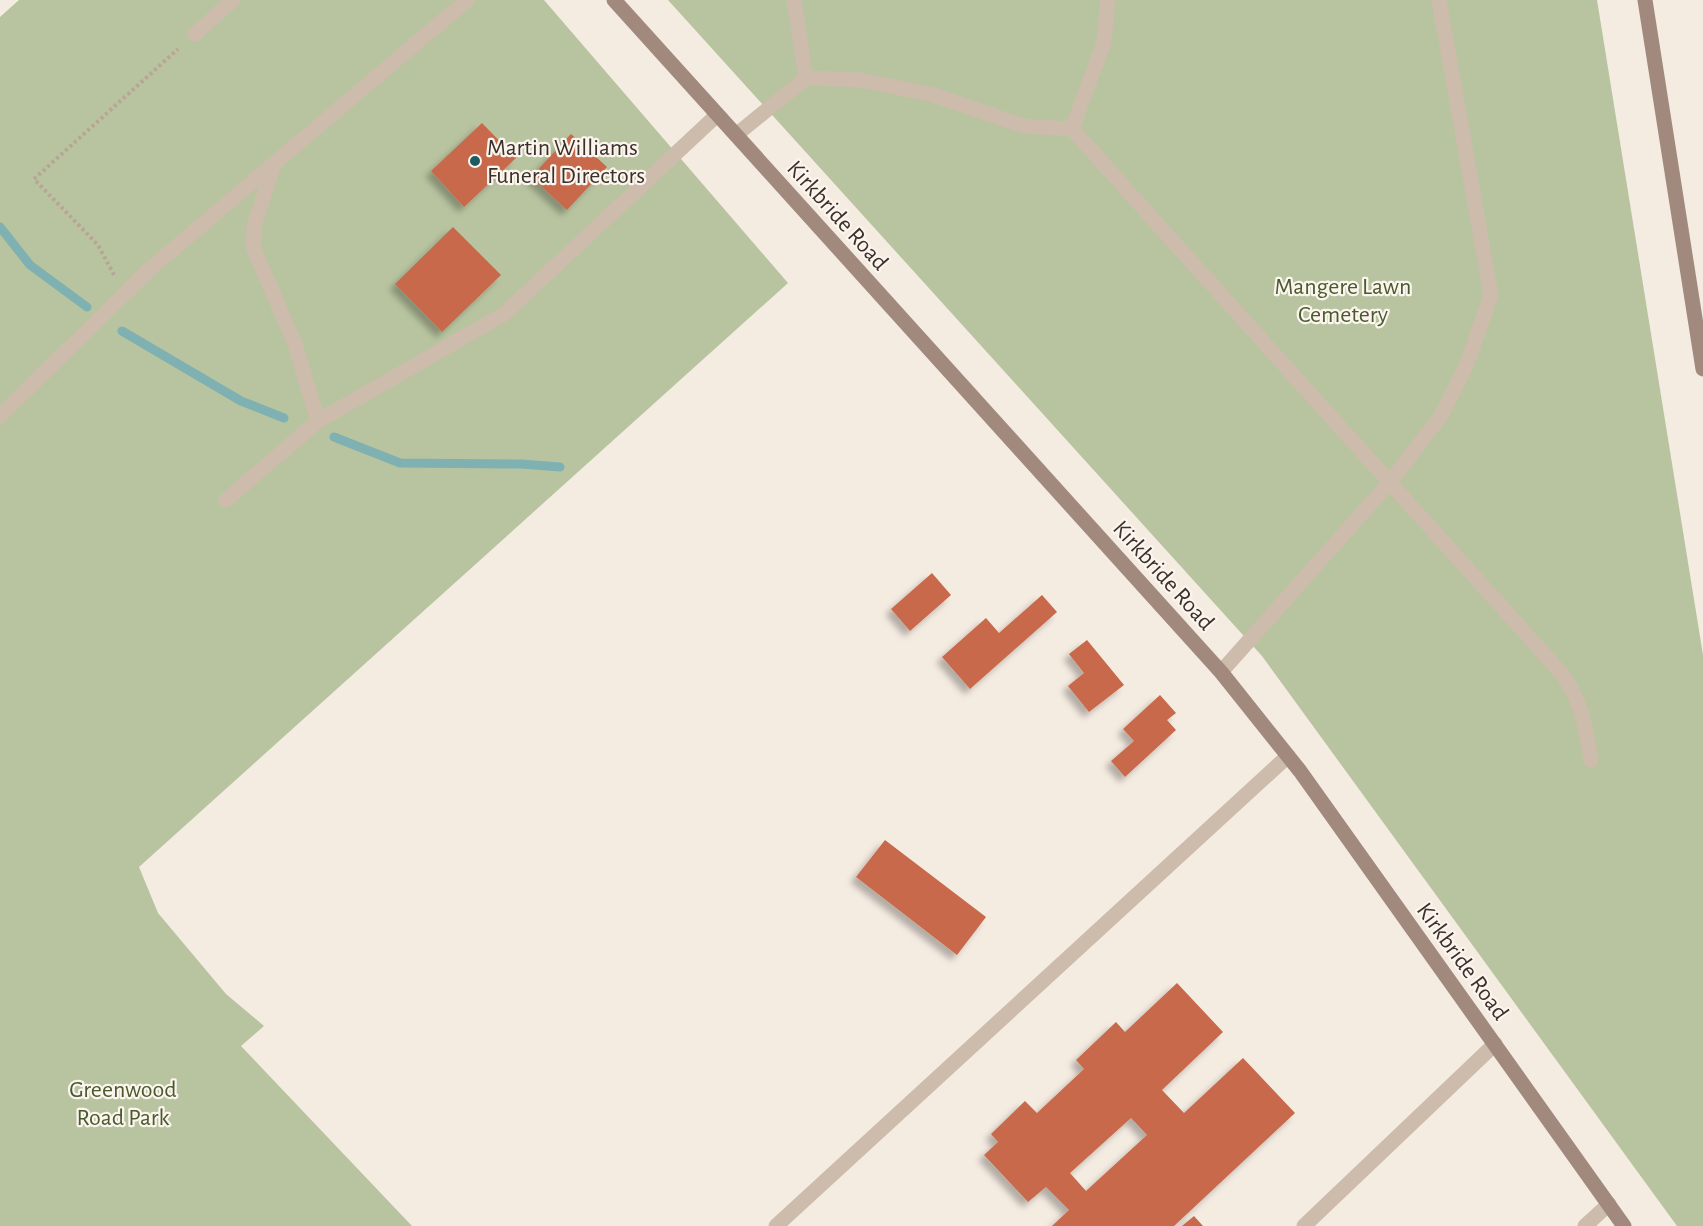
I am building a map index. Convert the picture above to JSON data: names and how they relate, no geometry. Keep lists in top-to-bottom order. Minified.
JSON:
{"streets":{"street":["Kirkbride Road"]},"parks":["Mangere Lawn Cemetery","Greenwood Road Park"],"places":["Martin Williams Funeral Directors"]}
